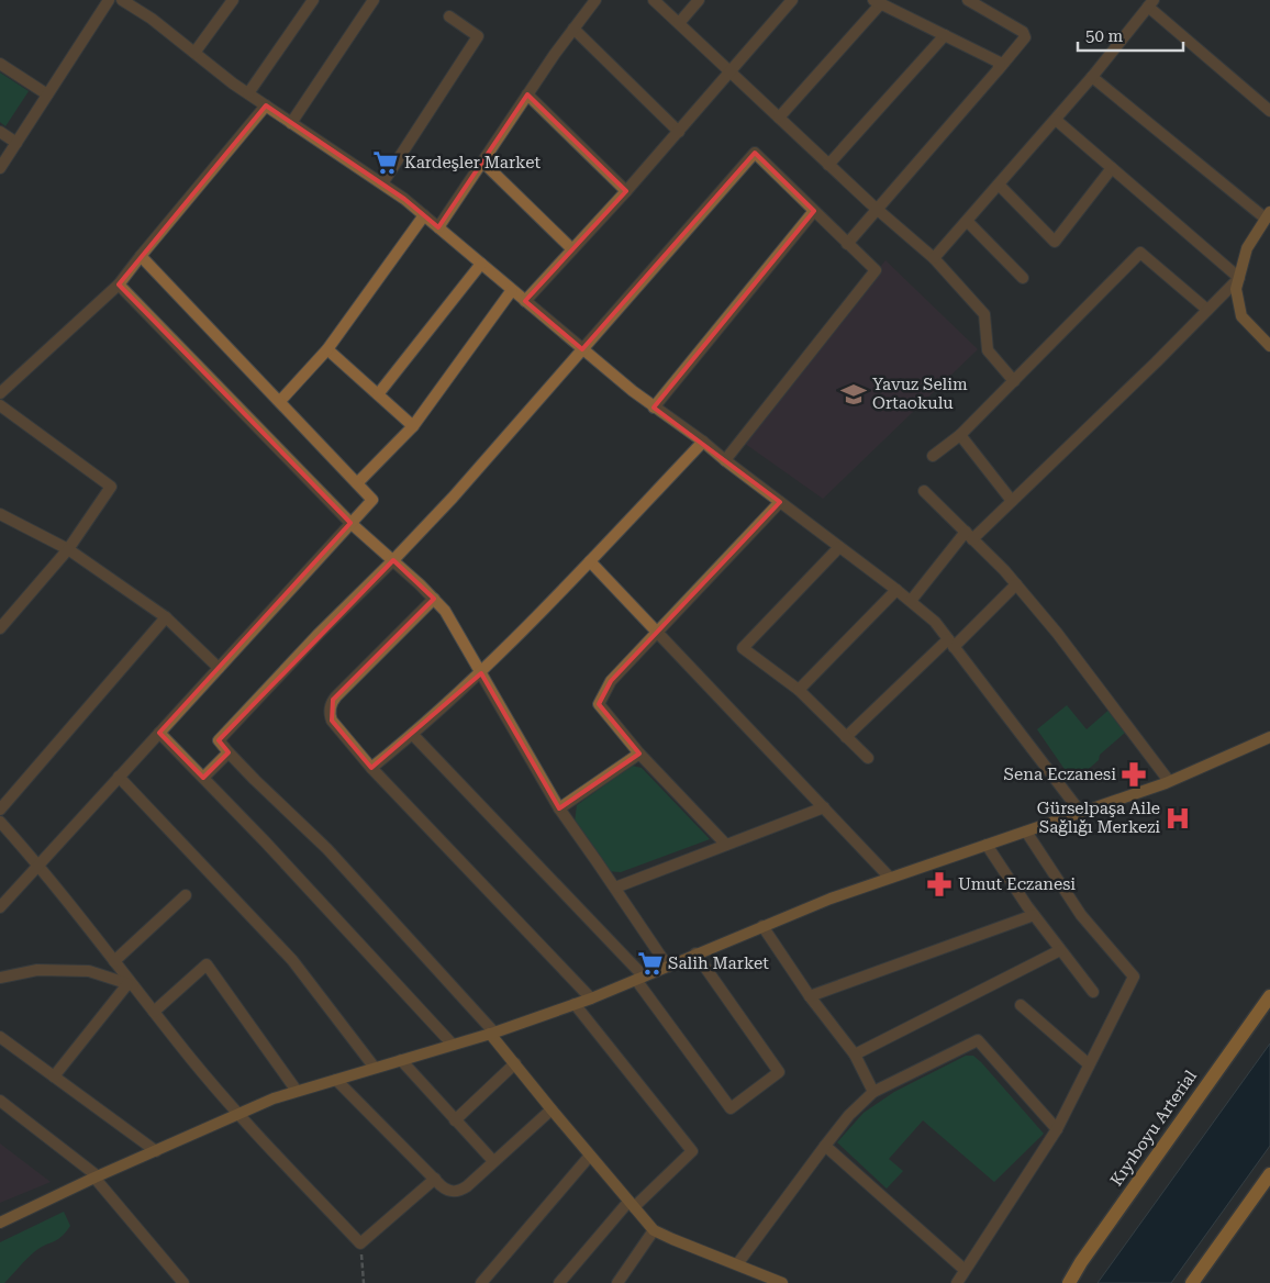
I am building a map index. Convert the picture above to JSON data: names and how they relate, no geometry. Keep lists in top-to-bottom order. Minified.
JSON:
{"streets":{"main road":["Kıyıboyu Arterial"]},"places":{"supermarket":["Kardeşler Market","Salih Market"],"school or university":["Yavuz Selim Ortaokulu"],"pharmacy":["Sena Eczanesi","Umut Eczanesi"],"hospital":["Gürselpaşa Aile Sağlığı Merkezi"]},"scale_bar":"50 m"}
